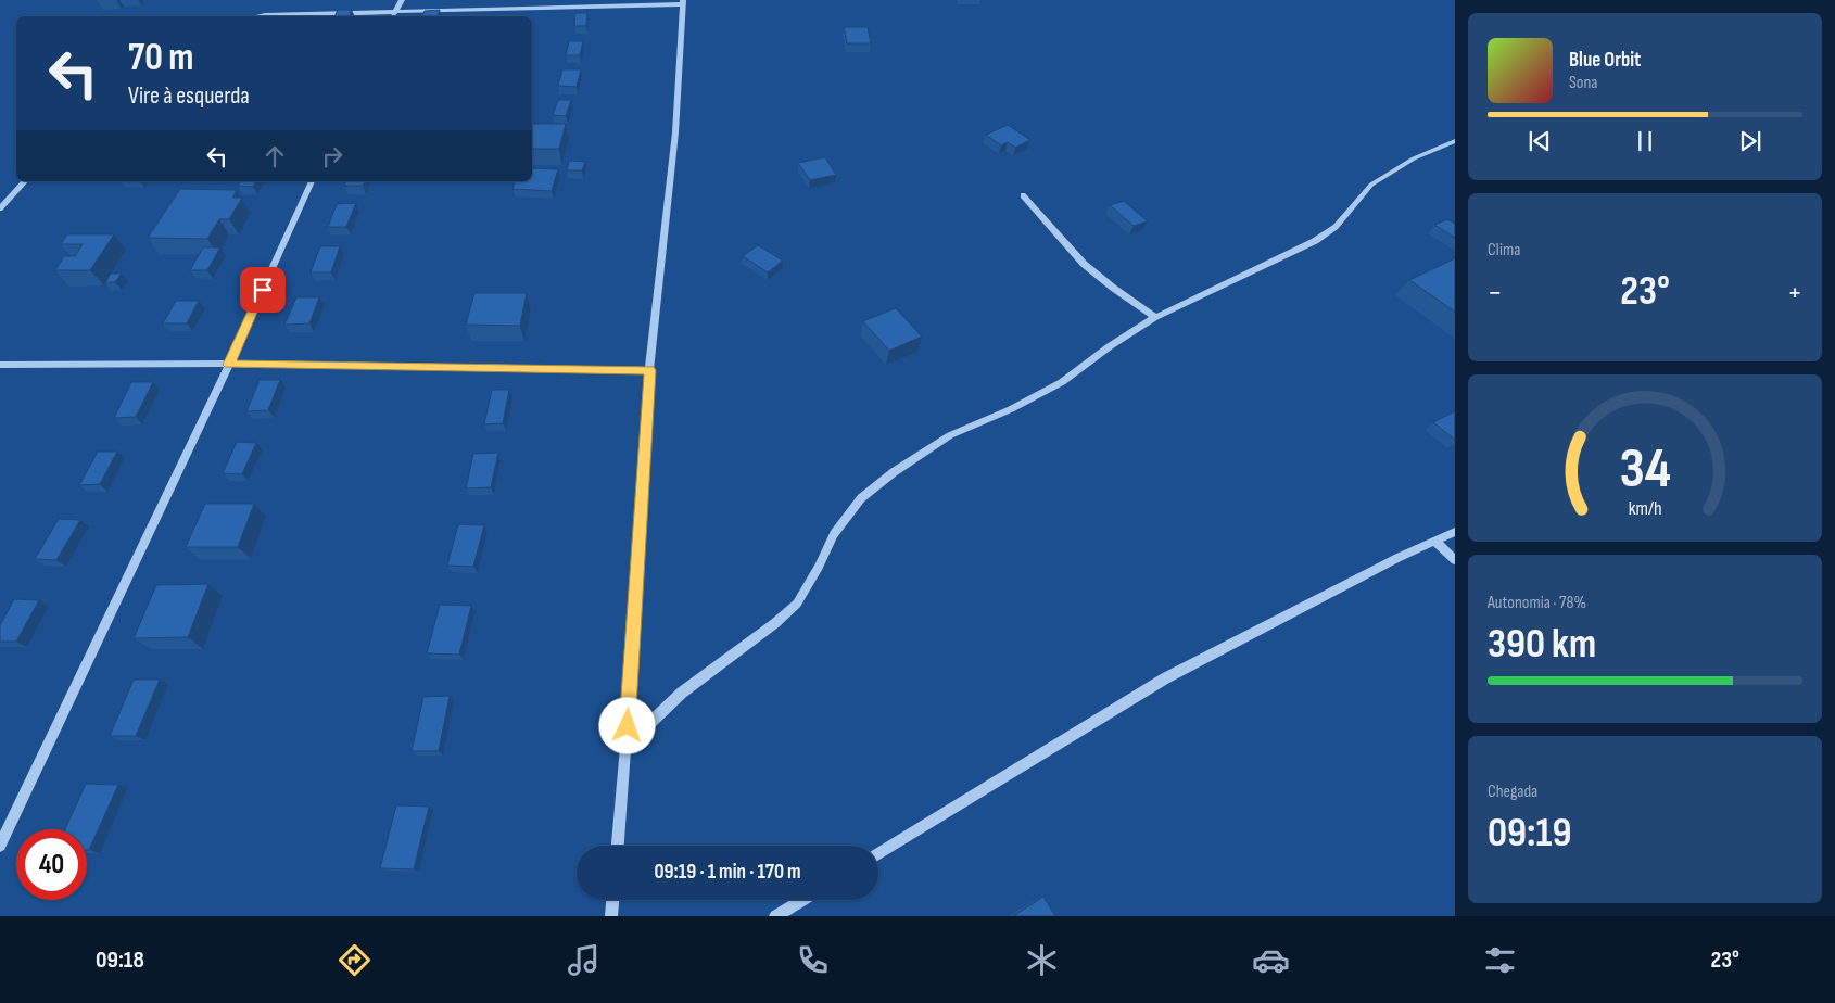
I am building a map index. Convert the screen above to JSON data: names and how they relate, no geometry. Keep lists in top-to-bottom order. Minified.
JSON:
{"page":{"turn":["70 m","Vire à esquerda"],"song":["Blue Orbit","Sona"],"tile":["Clima",["Autonomia · 78%","390 km"],["Chegada","09:19"]],"heat":["−","23°","+"],"limit":"40","trip":"09:19 · 1 min · 170 m","tabs":["09:18","23°"],"gauge":["34","km/h"]}}
